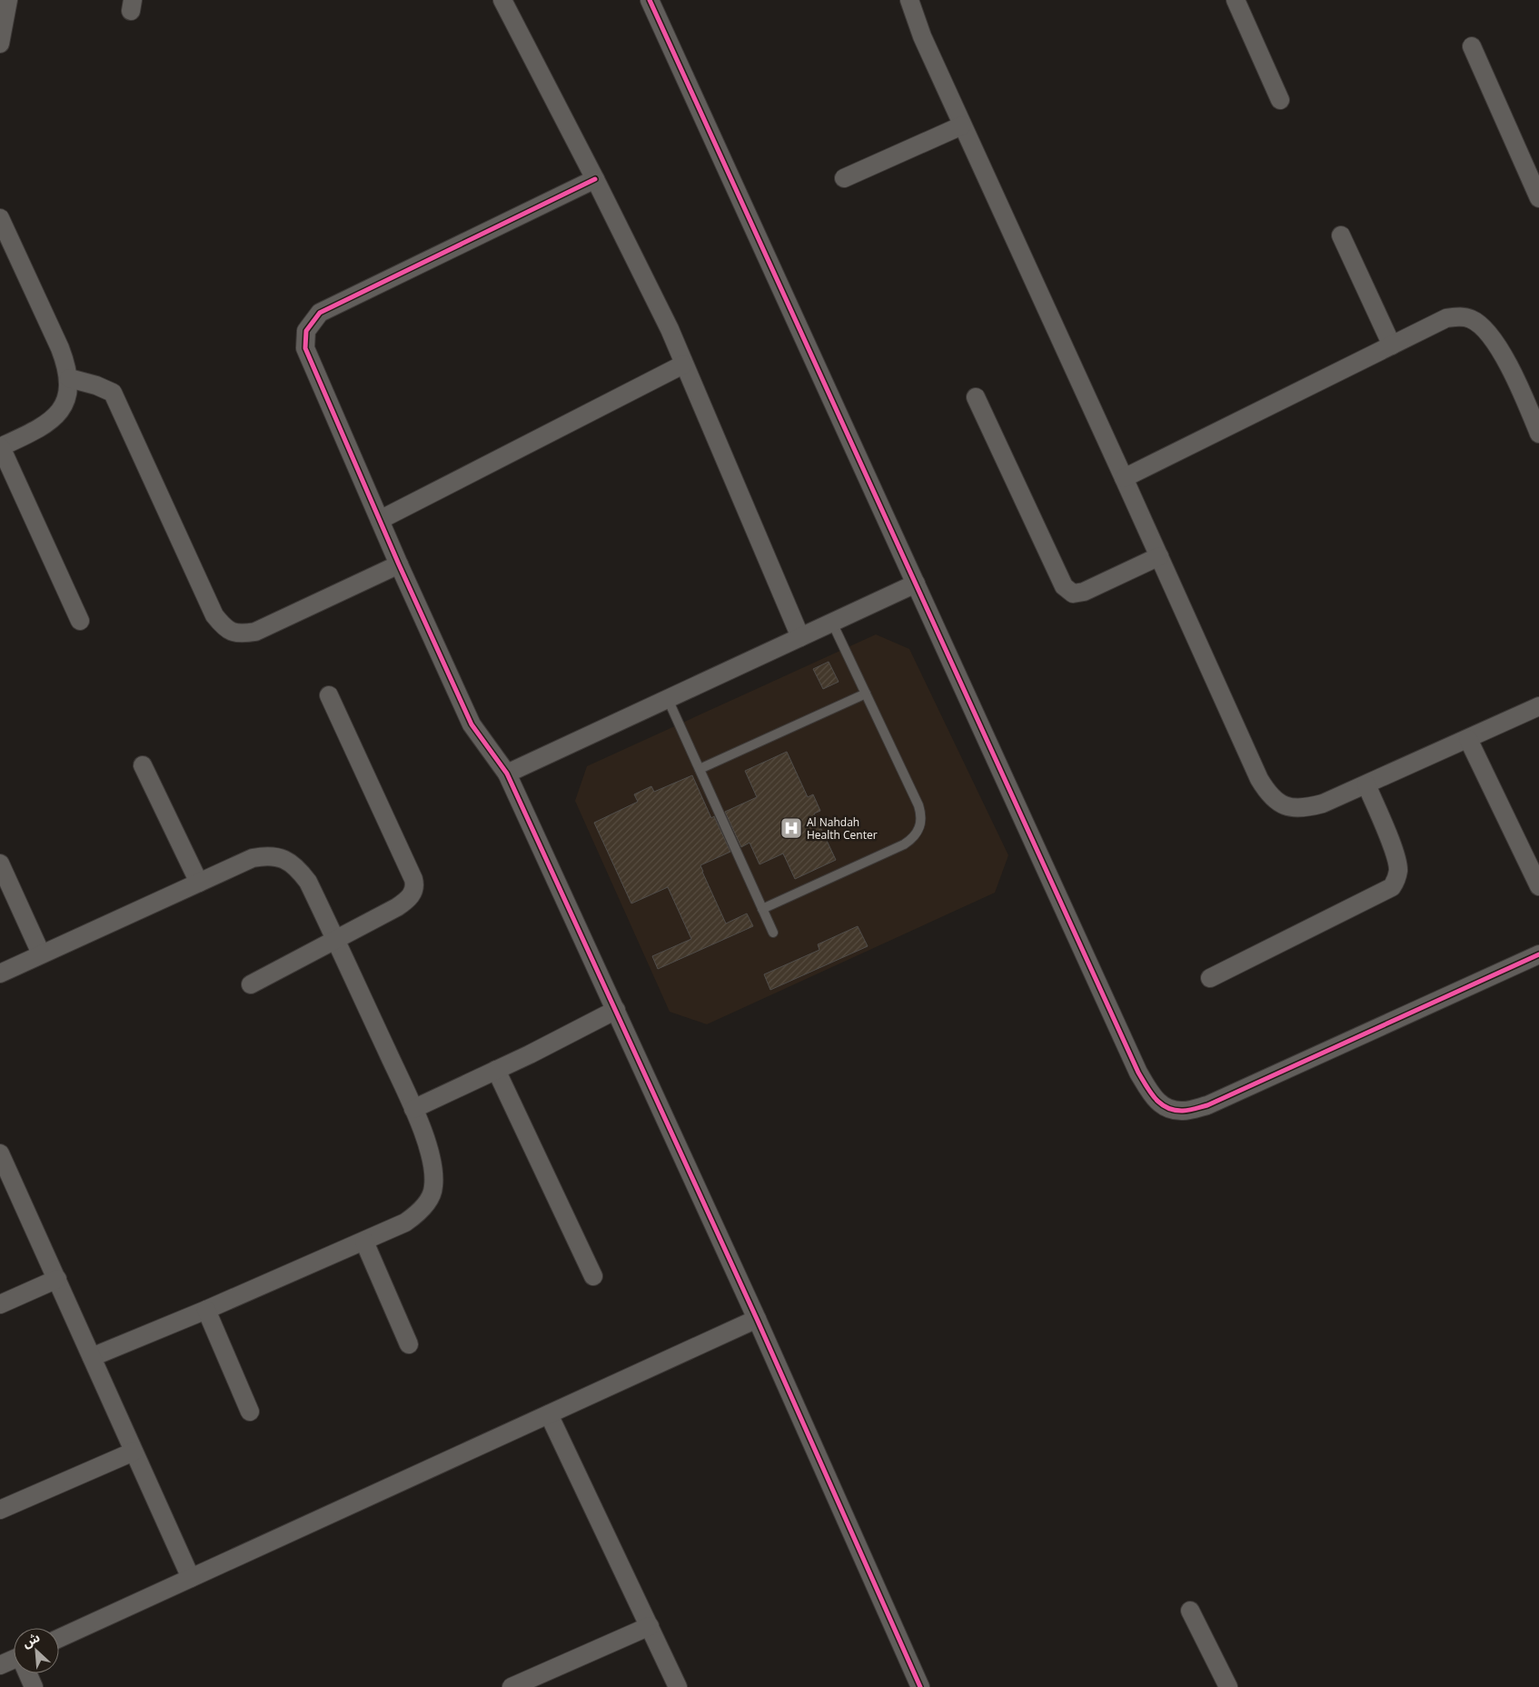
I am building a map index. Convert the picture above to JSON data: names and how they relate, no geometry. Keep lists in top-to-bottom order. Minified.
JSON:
{"places":{"hospital":["Al Nahdah Health Center"]},"north":"top left"}
